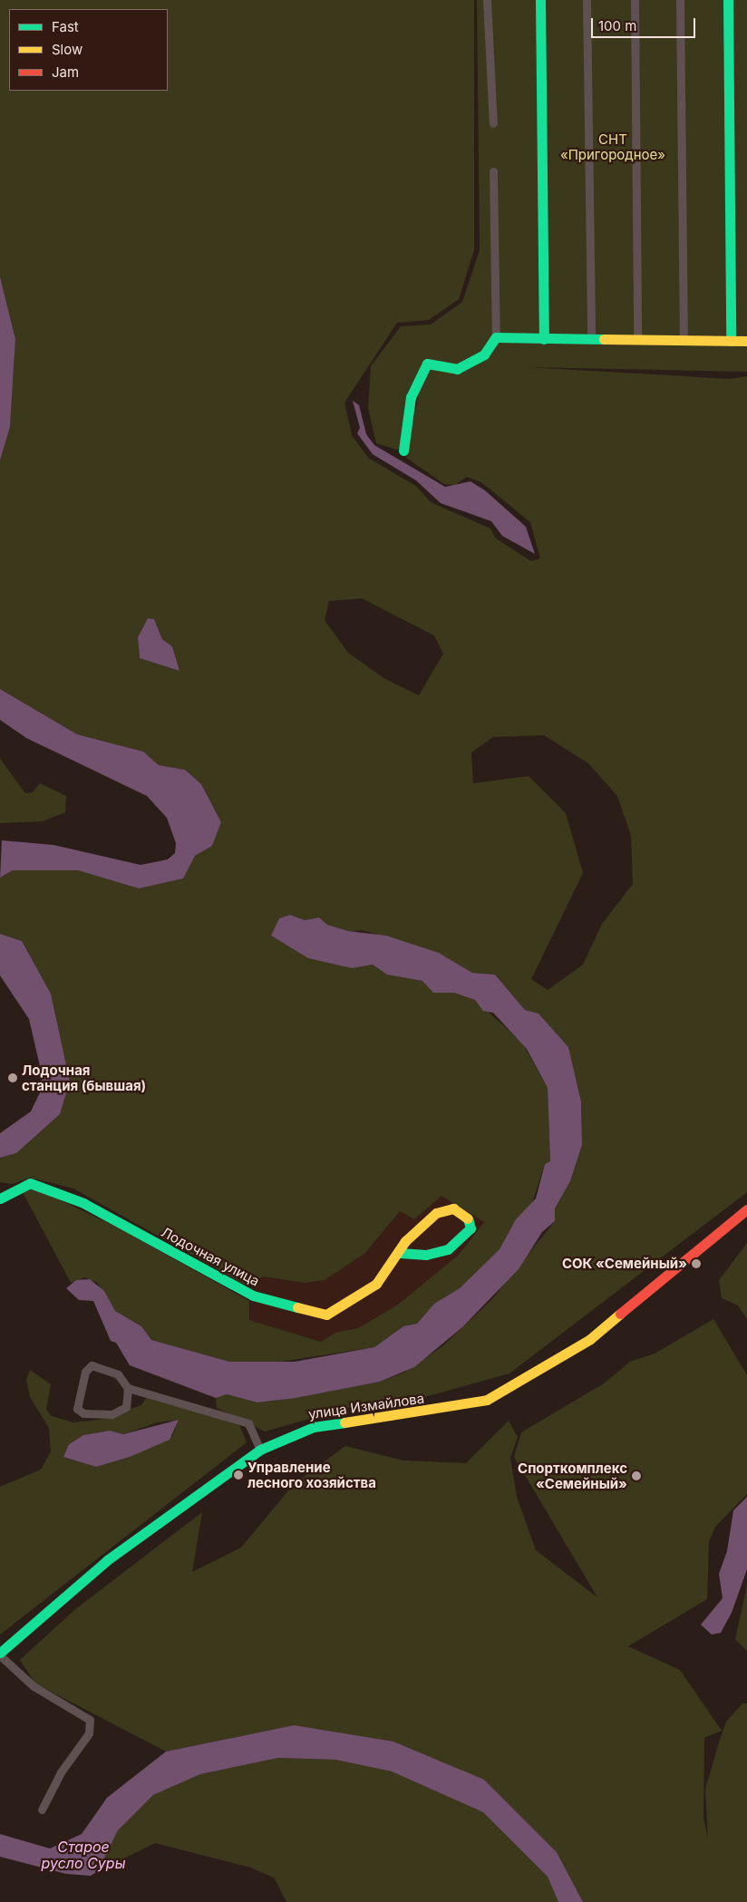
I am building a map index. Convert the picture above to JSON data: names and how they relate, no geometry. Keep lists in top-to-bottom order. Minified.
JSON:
{"streets":{"street":["Лодочная улица","улица Измайлова"]},"water":["Старое русло Суры"],"parks":["СНТ «Пригородное»"],"places":["Лодочная станция (бывшая)","СОК «Семейный»","Управление лесного хозяйства","Спорткомплекс «Семейный»"],"legend":["Fast","Slow","Jam"],"scale_bar":"100 m"}
